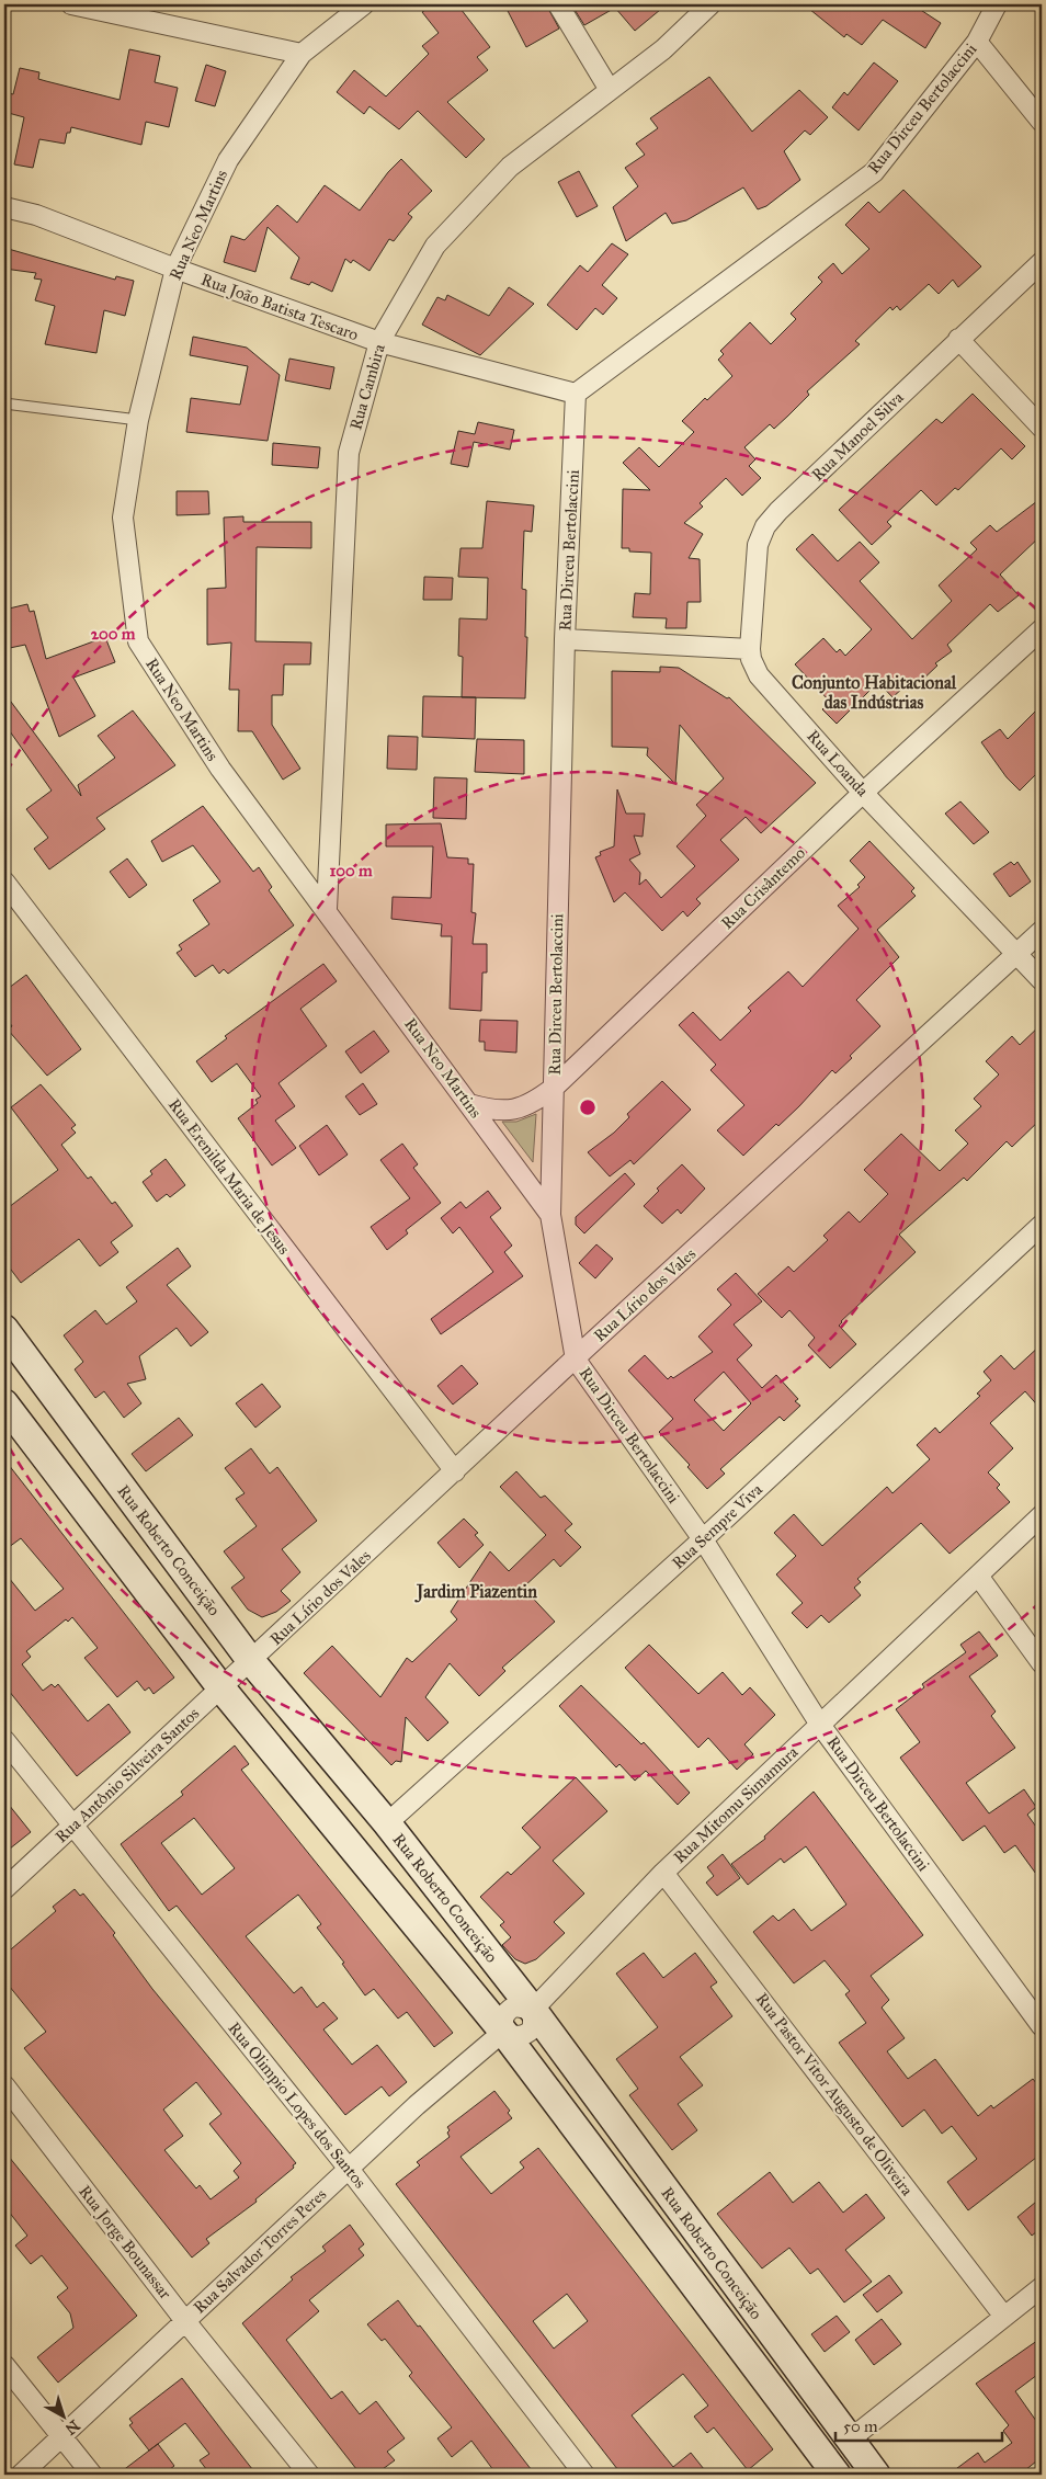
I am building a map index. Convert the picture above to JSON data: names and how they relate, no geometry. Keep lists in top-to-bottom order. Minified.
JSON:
{"streets":{"street":["Rua Dirceu Bertolaccini","Rua Neo Martins","Rua João Batista Tescaro","Rua Cambira","Rua Manoel Silva","Rua Loanda","Rua Crisântemo","Rua Erenilda Maria de Jesus","Rua Lírio dos Vales","Rua Sempre Viva","Rua Roberto Conceição","Rua Antônio Silveira Santos","Rua Mitomu Simamura","Rua Pastor Vitor Augusto de Oliveira","Rua Olimpio Lopes dos Santos","Rua Jorge Bounassar","Rua Salvador Torres Peres"]},"crossings":[["Rua Dirceu Bertolaccini","Rua Neo Martins"],["Rua Dirceu Bertolaccini","Rua João Batista Tescaro"],["Rua Dirceu Bertolaccini","Rua Crisântemo"],["Rua Dirceu Bertolaccini","Rua Lírio dos Vales"],["Rua Dirceu Bertolaccini","Rua Sempre Viva"],["Rua Dirceu Bertolaccini","Rua Mitomu Simamura"],["Rua Neo Martins","Rua João Batista Tescaro"],["Rua Neo Martins","Rua Cambira"],["Rua Neo Martins","Rua Crisântemo"],["Rua João Batista Tescaro","Rua Cambira"],["Rua Manoel Silva","Rua Loanda"],["Rua Loanda","Rua Crisântemo"],["Rua Loanda","Rua Lírio dos Vales"],["Rua Erenilda Maria de Jesus","Rua Lírio dos Vales"],["Rua Lírio dos Vales","Rua Roberto Conceição"],["Rua Lírio dos Vales","Rua Antônio Silveira Santos"],["Rua Sempre Viva","Rua Roberto Conceição"],["Rua Roberto Conceição","Rua Antônio Silveira Santos"],["Rua Roberto Conceição","Rua Mitomu Simamura"],["Rua Roberto Conceição","Rua Salvador Torres Peres"],["Rua Antônio Silveira Santos","Rua Olimpio Lopes dos Santos"],["Rua Mitomu Simamura","Rua Pastor Vitor Augusto de Oliveira"],["Rua Mitomu Simamura","Rua Salvador Torres Peres"],["Rua Olimpio Lopes dos Santos","Rua Salvador Torres Peres"],["Rua Jorge Bounassar","Rua Salvador Torres Peres"]],"districts":["Conjunto Habitacional das Indústrias","Jardim Piazentin"],"scale_bar":"50 m","north":"bottom right","rings":["200 m","100 m"]}
